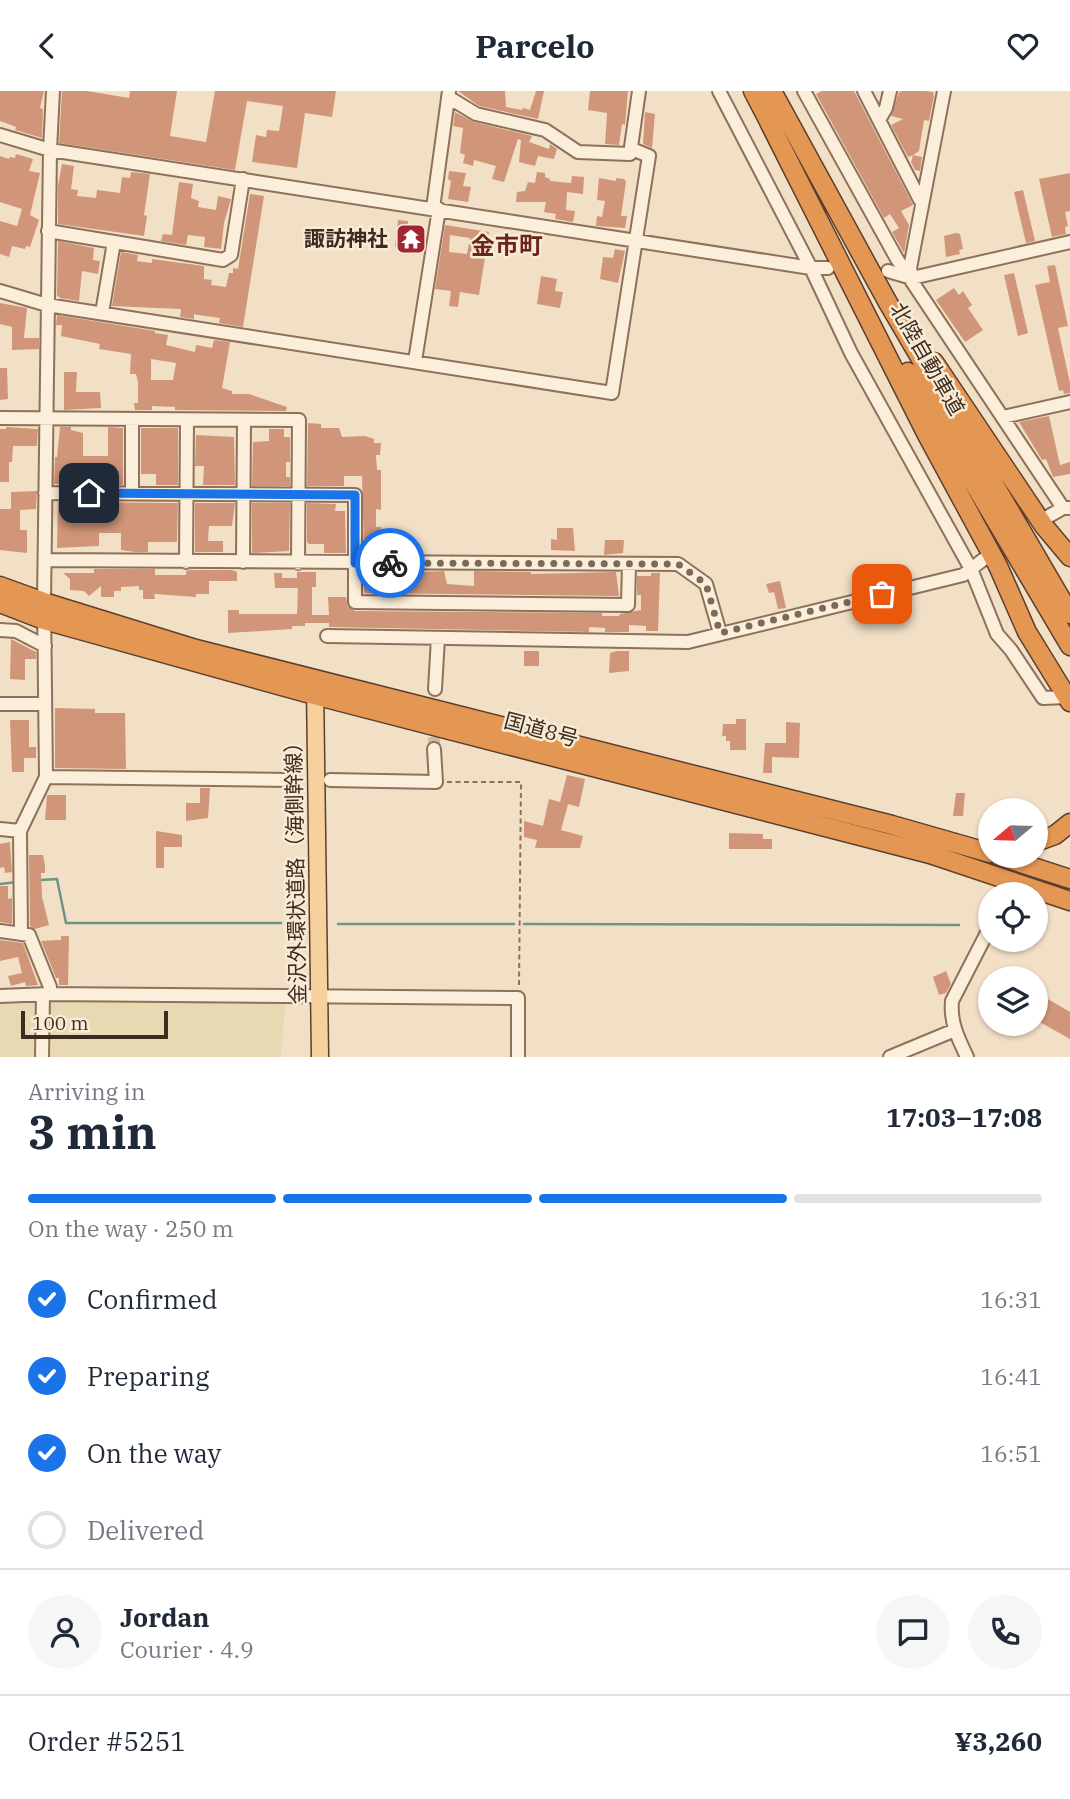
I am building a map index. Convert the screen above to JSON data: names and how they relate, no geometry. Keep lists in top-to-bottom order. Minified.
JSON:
{"streets":{"highway":["北陸自動車道","国道8号"],"main road":["金沢外環状道路（海側幹線）"]},"crossings":[["国道8号","金沢外環状道路（海側幹線）"]],"districts":["金市町"],"places":{"temple":["諏訪神社"]},"scale_bar":"100 m","north":"left","page":{"header":"Parcelo","scale":"100 m","heading":["3 min","Arriving in","17:03–17:08"],"panel":["Jordan","Courier · 4.9","Order #5251","¥3,260"],"bar":"On the way · 250 m","list":[["Confirmed","16:31"],["Preparing","16:41"],["On the way","16:51"],"Delivered"]}}
